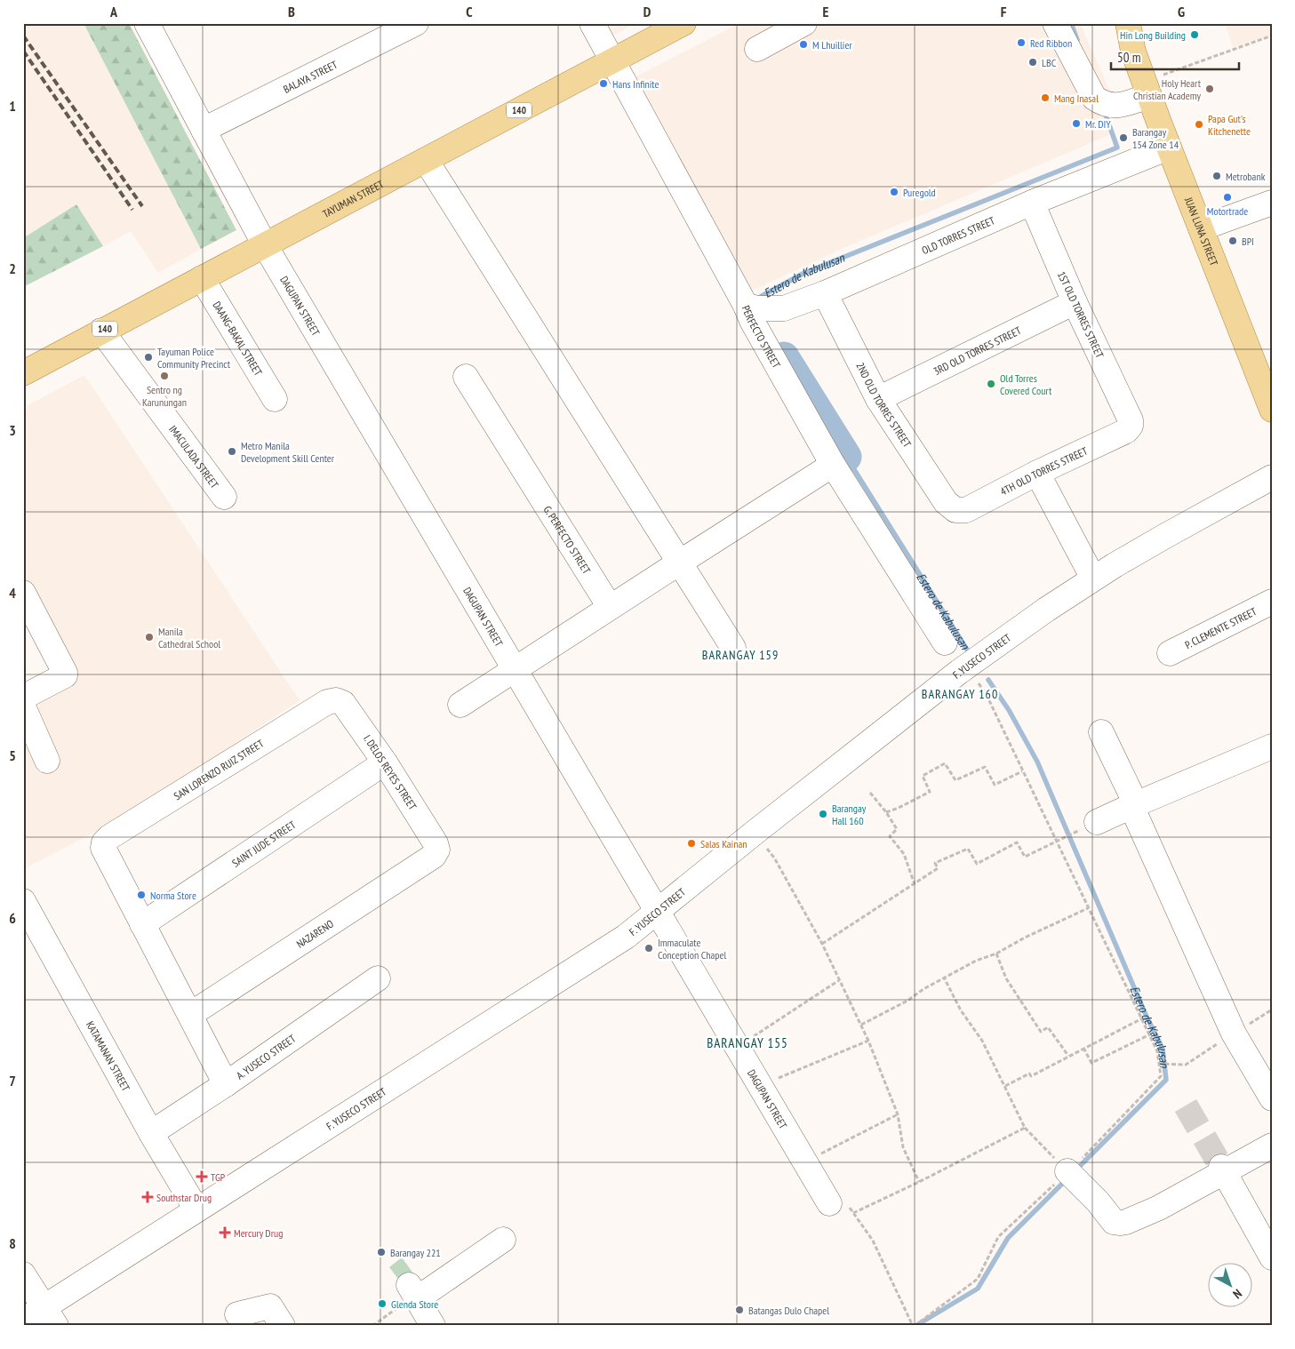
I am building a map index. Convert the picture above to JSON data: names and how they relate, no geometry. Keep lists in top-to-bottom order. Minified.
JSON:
{"streets":{"main road":["140","TAYUMAN STREET","JUAN LUNA STREET"],"street":["BALAYA STREET","OLD TORRES STREET","DAGUPAN STREET","1ST OLD TORRES STREET","PERFECTO STREET","DAANG-BAKAL STREET","3RD OLD TORRES STREET","2ND OLD TORRES STREET","IMACULADA STREET","4TH OLD TORRES STREET","G. PERFECTO STREET","P. CLEMENTE STREET","F. YUSECO STREET","SAN LORENZO RUIZ STREET","I. DELOS REYES STREET","SAINT JUDE STREET","NAZARENO","KATAMANAN STREET","A. YUSECO STREET"]},"crossings":[["BALAYA STREET","DAGUPAN STREET"],["TAYUMAN STREET","DAGUPAN STREET"],["TAYUMAN STREET","PERFECTO STREET"],["TAYUMAN STREET","DAANG-BAKAL STREET"],["TAYUMAN STREET","IMACULADA STREET"],["JUAN LUNA STREET","OLD TORRES STREET"],["OLD TORRES STREET","1ST OLD TORRES STREET"],["OLD TORRES STREET","PERFECTO STREET"],["OLD TORRES STREET","2ND OLD TORRES STREET"],["DAGUPAN STREET","F. YUSECO STREET"],["1ST OLD TORRES STREET","3RD OLD TORRES STREET"],["1ST OLD TORRES STREET","4TH OLD TORRES STREET"],["3RD OLD TORRES STREET","2ND OLD TORRES STREET"],["2ND OLD TORRES STREET","4TH OLD TORRES STREET"],["F. YUSECO STREET","KATAMANAN STREET"],["SAN LORENZO RUIZ STREET","I. DELOS REYES STREET"],["SAN LORENZO RUIZ STREET","SAINT JUDE STREET"],["I. DELOS REYES STREET","SAINT JUDE STREET"],["I. DELOS REYES STREET","NAZARENO"],["KATAMANAN STREET","A. YUSECO STREET"]],"districts":["BARANGAY 159","BARANGAY 160","BARANGAY 155"],"water":["Estero de Kabulusan"],"places":{"other":["Hin Long Building","Red Ribbon","M Lhuillier","LBC","Hans Infinite","Holy Heart Christian Academy","Mang Inasal","Mr. DIY","Papa Gut's Kitchenette","Barangay 154 Zone 14","Metrobank","Puregold","Motortrade","BPI","Tayuman Police Community Precinct","Sentro ng Karunungan","Old Torres Covered Court","Metro Manila Development Skill Center","Manila Cathedral School","Barangay Hall 160","Salas Kainan","Norma Store","Immaculate Conception Chapel","Barangay 221","Glenda Store","Batangas Dulo Chapel"],"health":["TGP","Southstar Drug","Mercury Drug"]},"scale_bar":"50 m","north":"bottom right","grid":{"columns":["A","B","C","D","E","F","G"],"rows":["1","2","3","4","5","6","7","8"]}}
